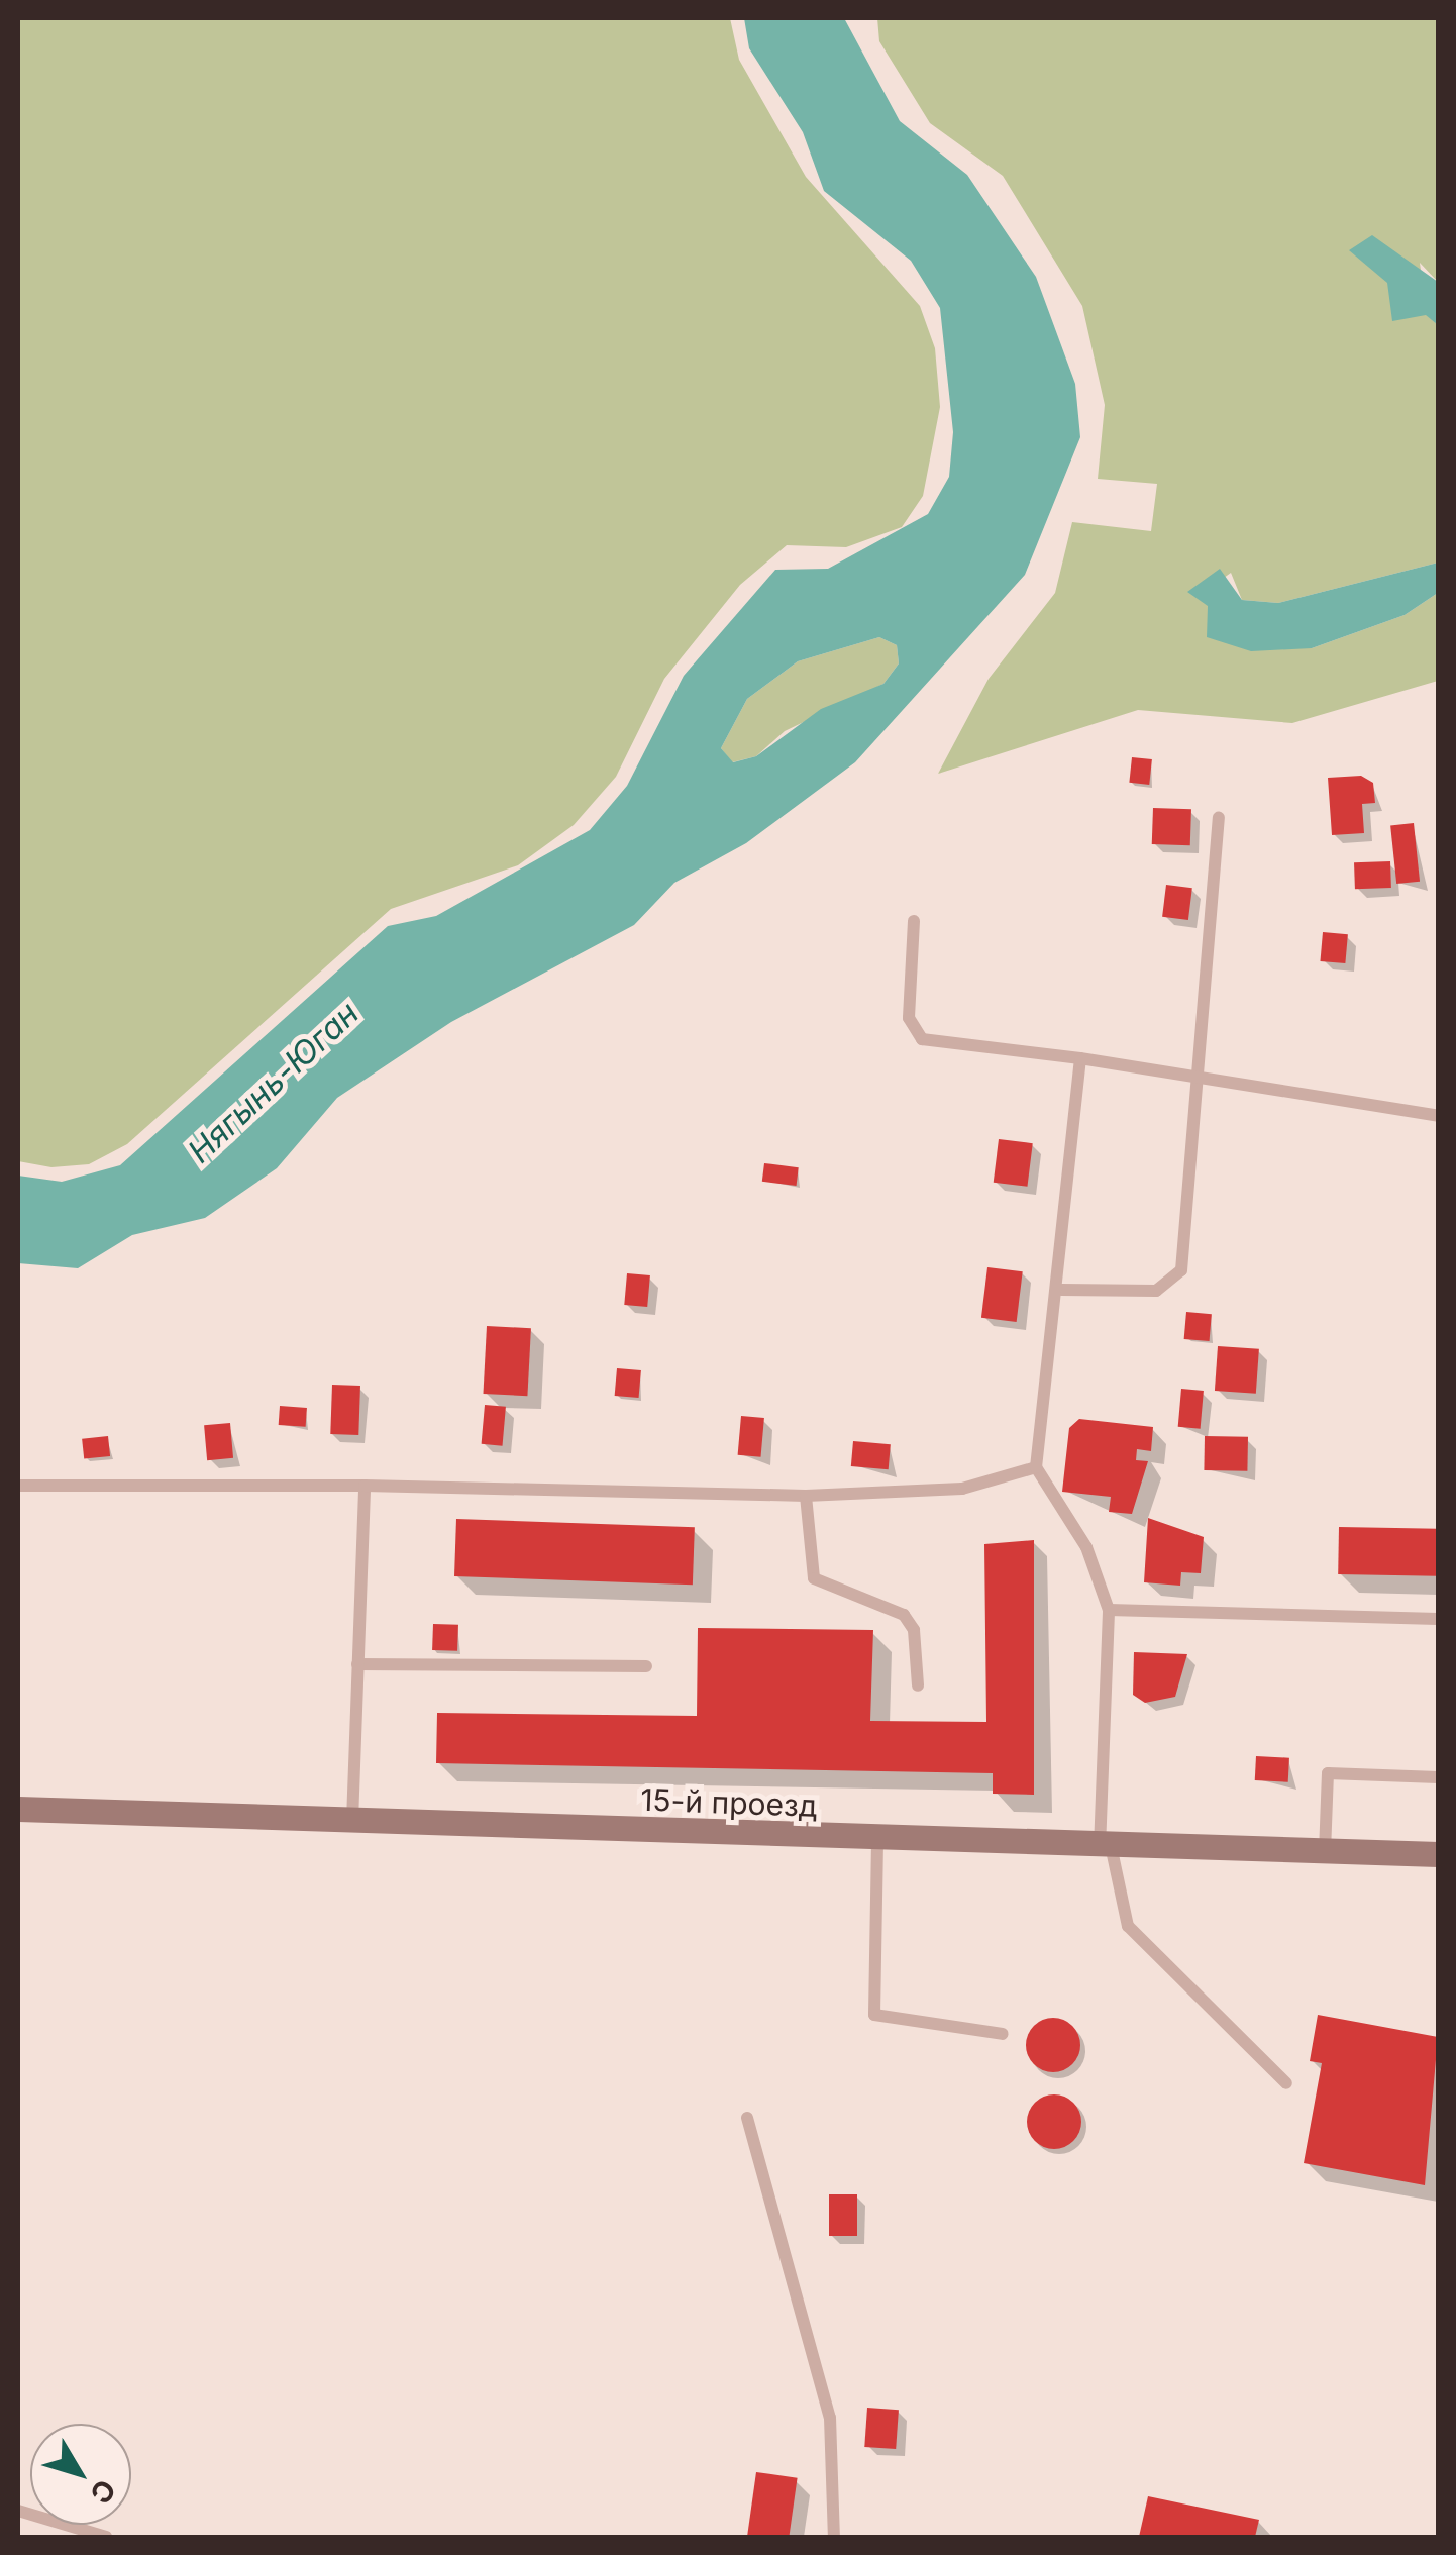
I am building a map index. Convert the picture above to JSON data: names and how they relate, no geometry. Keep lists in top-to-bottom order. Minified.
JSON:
{"streets":{"main road":["15-й проезд"]},"water":["Нягынь-Юган"],"north":"bottom right"}
